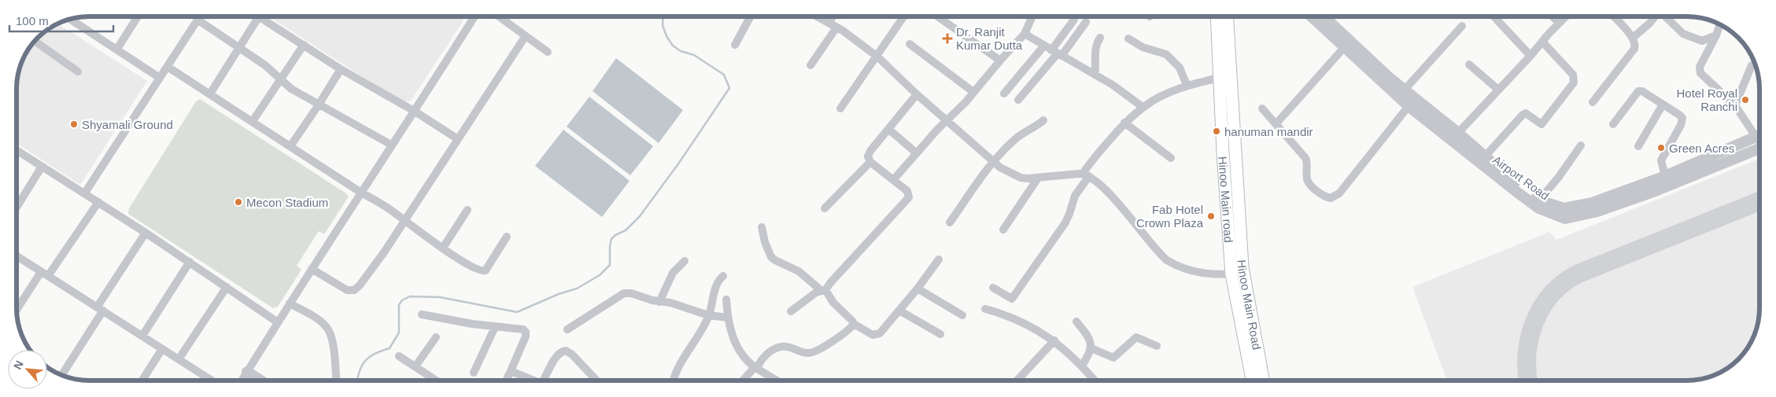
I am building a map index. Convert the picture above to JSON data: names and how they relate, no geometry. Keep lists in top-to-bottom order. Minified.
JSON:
{"streets":{"main road":["Hinoo Main road","Hinoo Main Road"],"street":["Airport Road"]},"crossings":[["Hinoo Main road","Hinoo Main Road"]],"places":{"health":["Dr. Ranjit Kumar Dutta"],"other":["Hotel Royal Ranchi","Shyamali Ground","hanuman mandir","Green Acres","Mecon Stadium","Fab Hotel Crown Plaza"]},"scale_bar":"100 m","north":"top left"}
